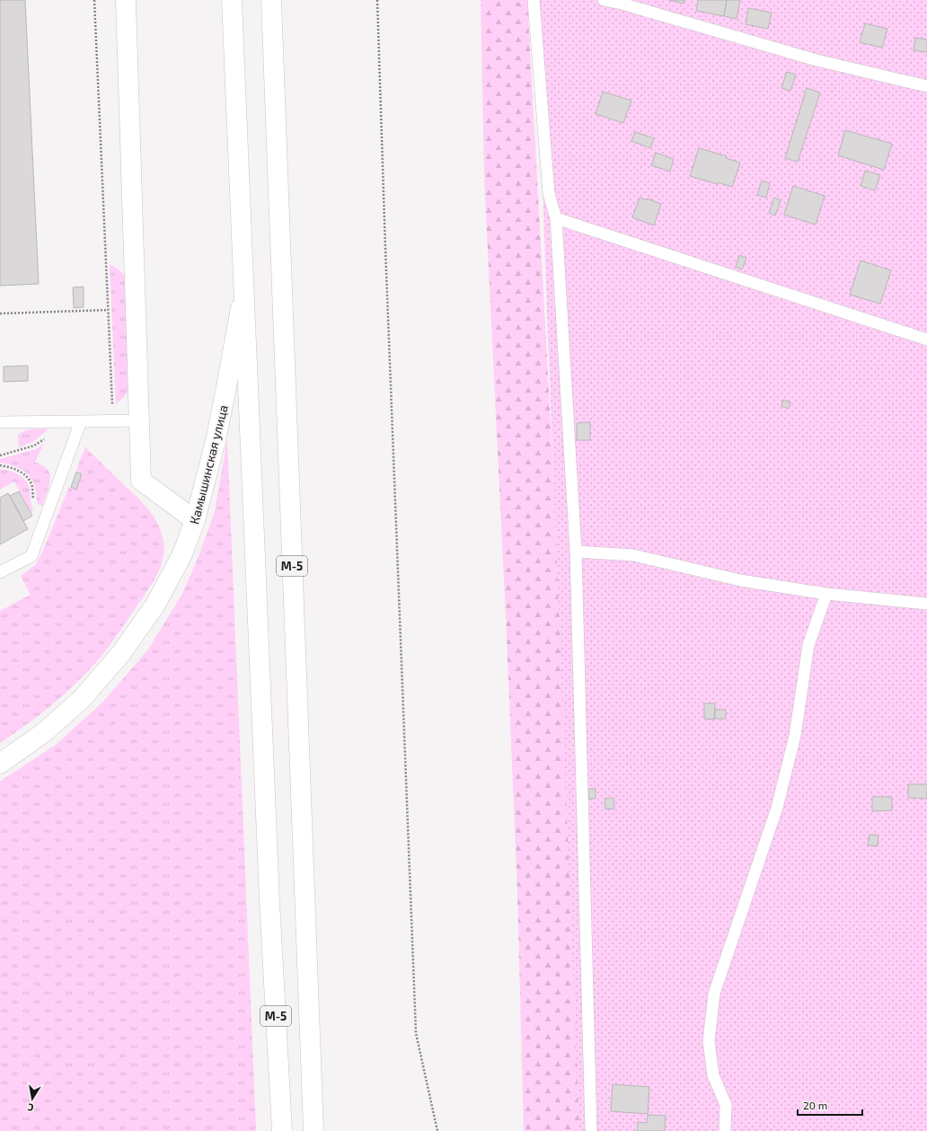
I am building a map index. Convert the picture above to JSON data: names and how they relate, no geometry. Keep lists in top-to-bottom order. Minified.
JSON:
{"streets":{"main road":["Камышинская улица","М-5"]},"crossings":[["Камышинская улица","М-5"]],"scale_bar":"20 m","north":"bottom"}
